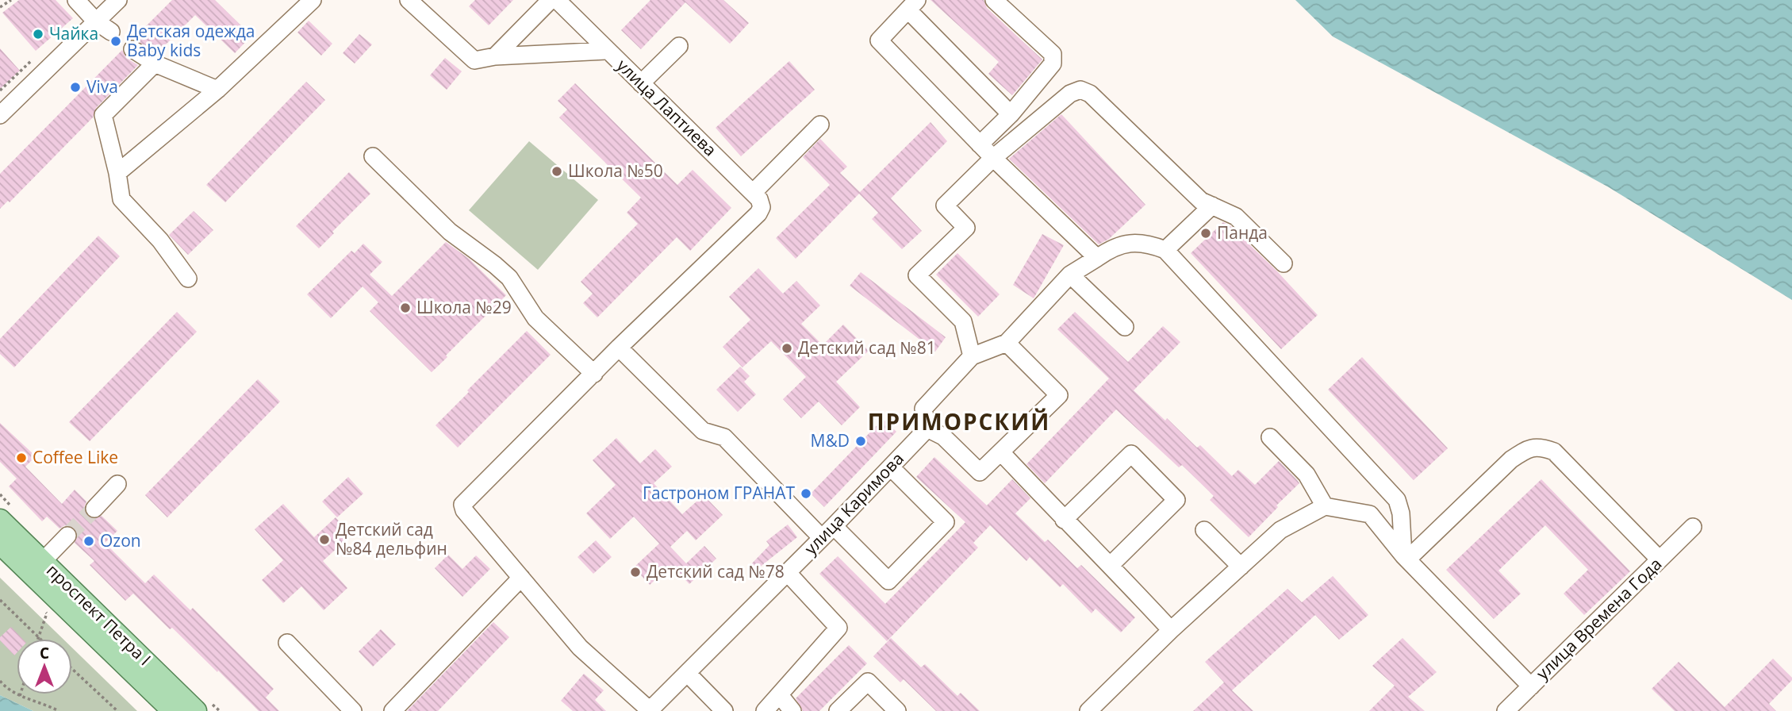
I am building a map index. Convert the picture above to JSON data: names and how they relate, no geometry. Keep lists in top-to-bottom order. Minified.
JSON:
{"streets":{"main road":["проспект Петра I"],"street":["улица Лаптиева","улица Каримова","улица Времена Года"]},"districts":["ПРИМОРСКИЙ"],"places":["Чайка","Детская одежда Baby kids","Viva","Школа №50","Панда","Школа №29","Детский сад №81","M&D","Coffee Like","Гастроном ГРАНАТ","Детский сад №84 дельфин","Ozon","Детский сад №78"],"north":"top"}
